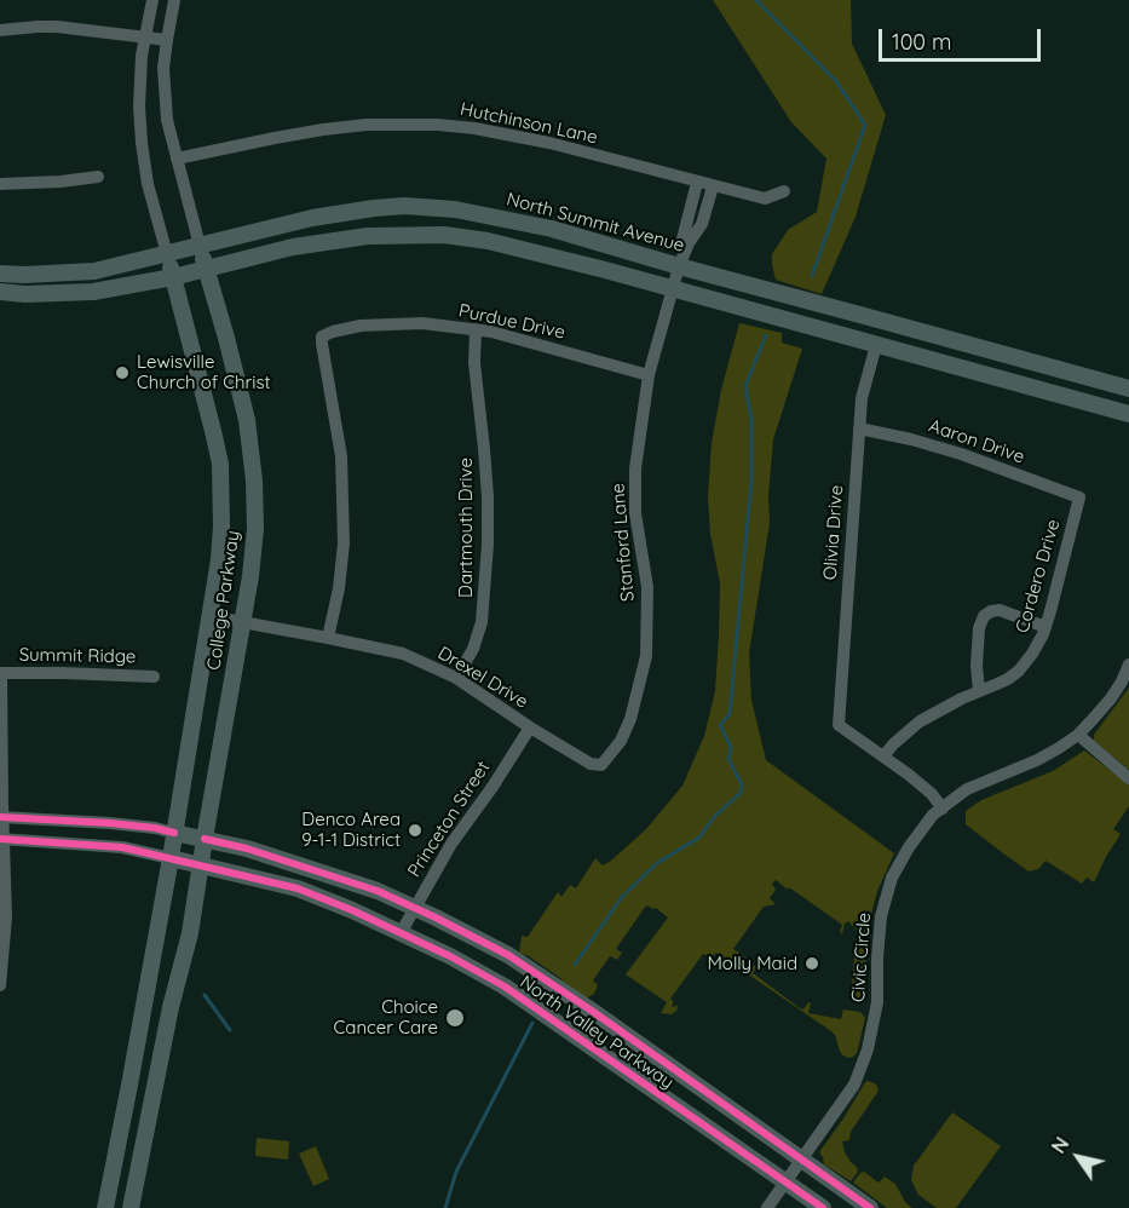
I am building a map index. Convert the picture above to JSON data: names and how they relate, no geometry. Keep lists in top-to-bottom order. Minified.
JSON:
{"streets":{"main road":["North Summit Avenue","College Parkway","North Valley Parkway"],"street":["Hutchinson Lane","Purdue Drive","Aaron Drive","Dartmouth Drive","Olivia Drive","Stanford Lane","Cordero Drive","Summit Ridge","Drexel Drive","Princeton Street","Civic Circle"]},"crossings":[["Hutchinson Lane","Stanford Lane"],["Hutchinson Lane","College Parkway"],["North Summit Avenue","Stanford Lane"],["North Summit Avenue","College Parkway"],["Purdue Drive","Dartmouth Drive"],["Purdue Drive","Stanford Lane"],["Purdue Drive","Drexel Drive"],["Aaron Drive","Olivia Drive"],["Aaron Drive","Cordero Drive"],["Dartmouth Drive","Drexel Drive"],["Olivia Drive","Cordero Drive"],["Stanford Lane","Drexel Drive"],["College Parkway","Drexel Drive"],["College Parkway","North Valley Parkway"],["Drexel Drive","Princeton Street"],["Princeton Street","North Valley Parkway"],["Civic Circle","North Valley Parkway"]],"places":["Lewisville Church of Christ","Denco Area 9-1-1 District","Molly Maid","Choice Cancer Care"],"scale_bar":"100 m","north":"top left"}
